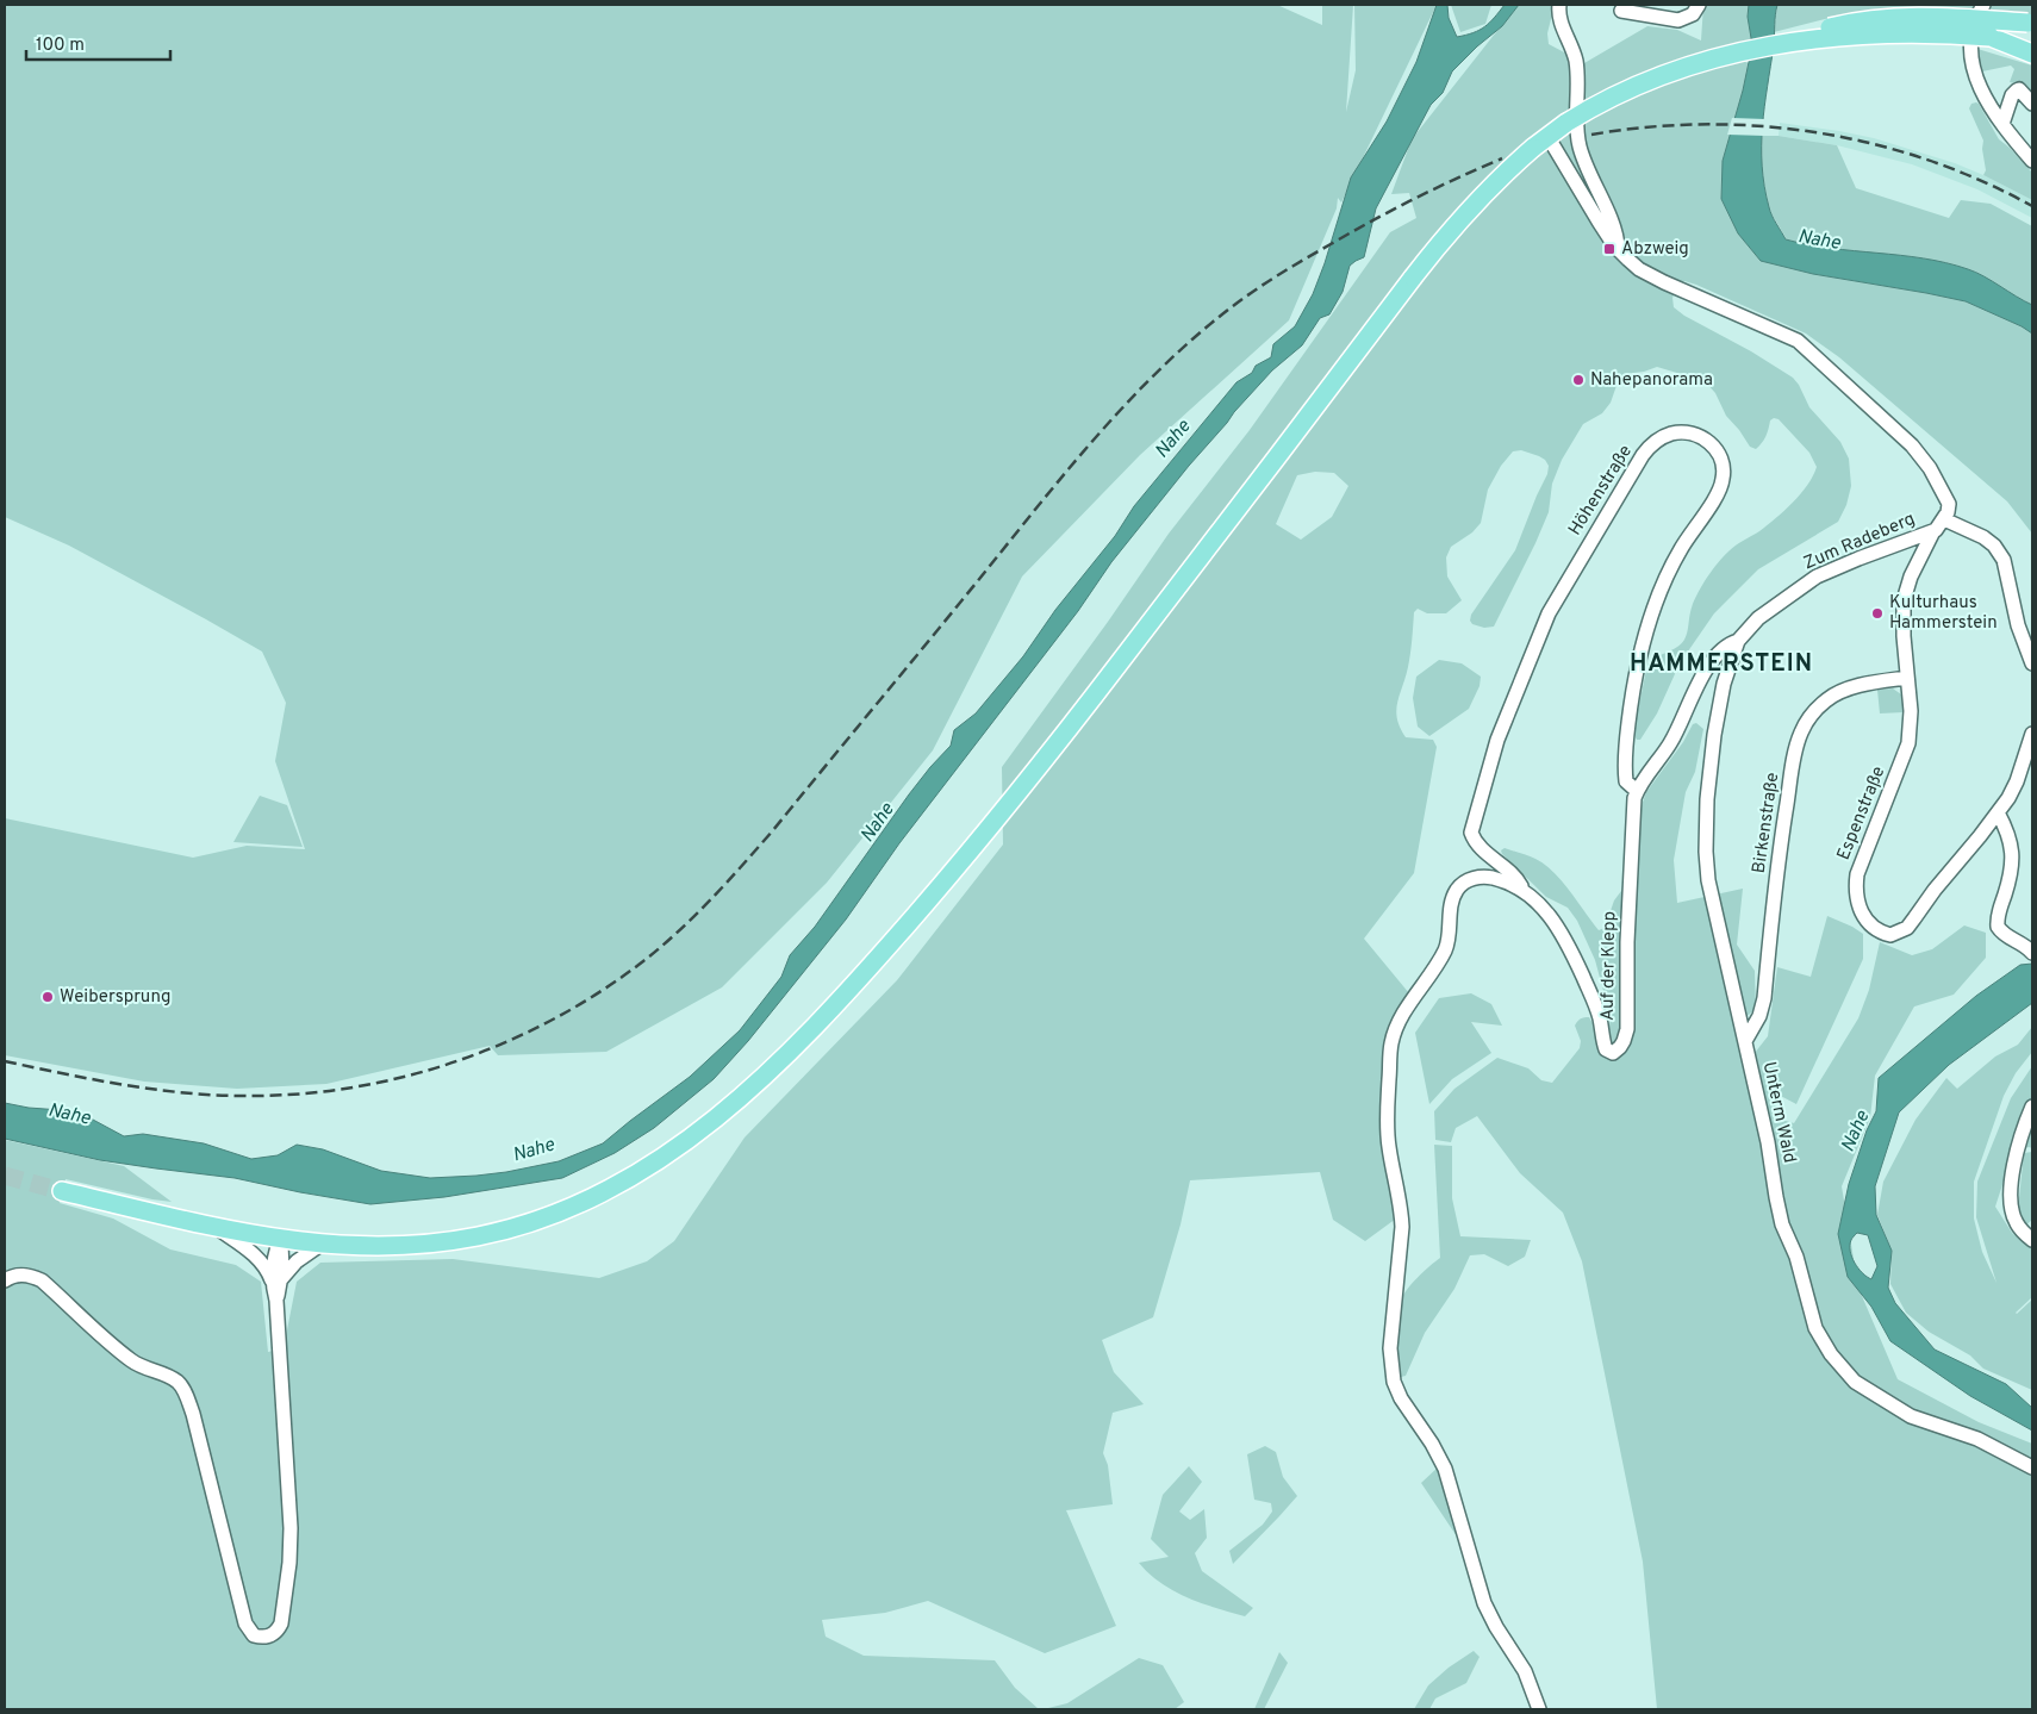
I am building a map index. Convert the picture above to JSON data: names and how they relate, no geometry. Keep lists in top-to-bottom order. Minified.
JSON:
{"streets":{"street":["Höhenstraße","Zum Radeberg","Espenstraße","Birkenstraße","Auf der Klepp","Unterm Wald"]},"crossings":[["Höhenstraße","Zum Radeberg"],["Höhenstraße","Auf der Klepp"],["Zum Radeberg","Espenstraße"],["Zum Radeberg","Auf der Klepp"],["Zum Radeberg","Unterm Wald"],["Espenstraße","Birkenstraße"],["Birkenstraße","Unterm Wald"]],"districts":["HAMMERSTEIN"],"water":["Nahe"],"places":{"transit":["Abzweig"],"other":["Nahepanorama","Kulturhaus Hammerstein","Weibersprung"]},"scale_bar":"100 m"}
